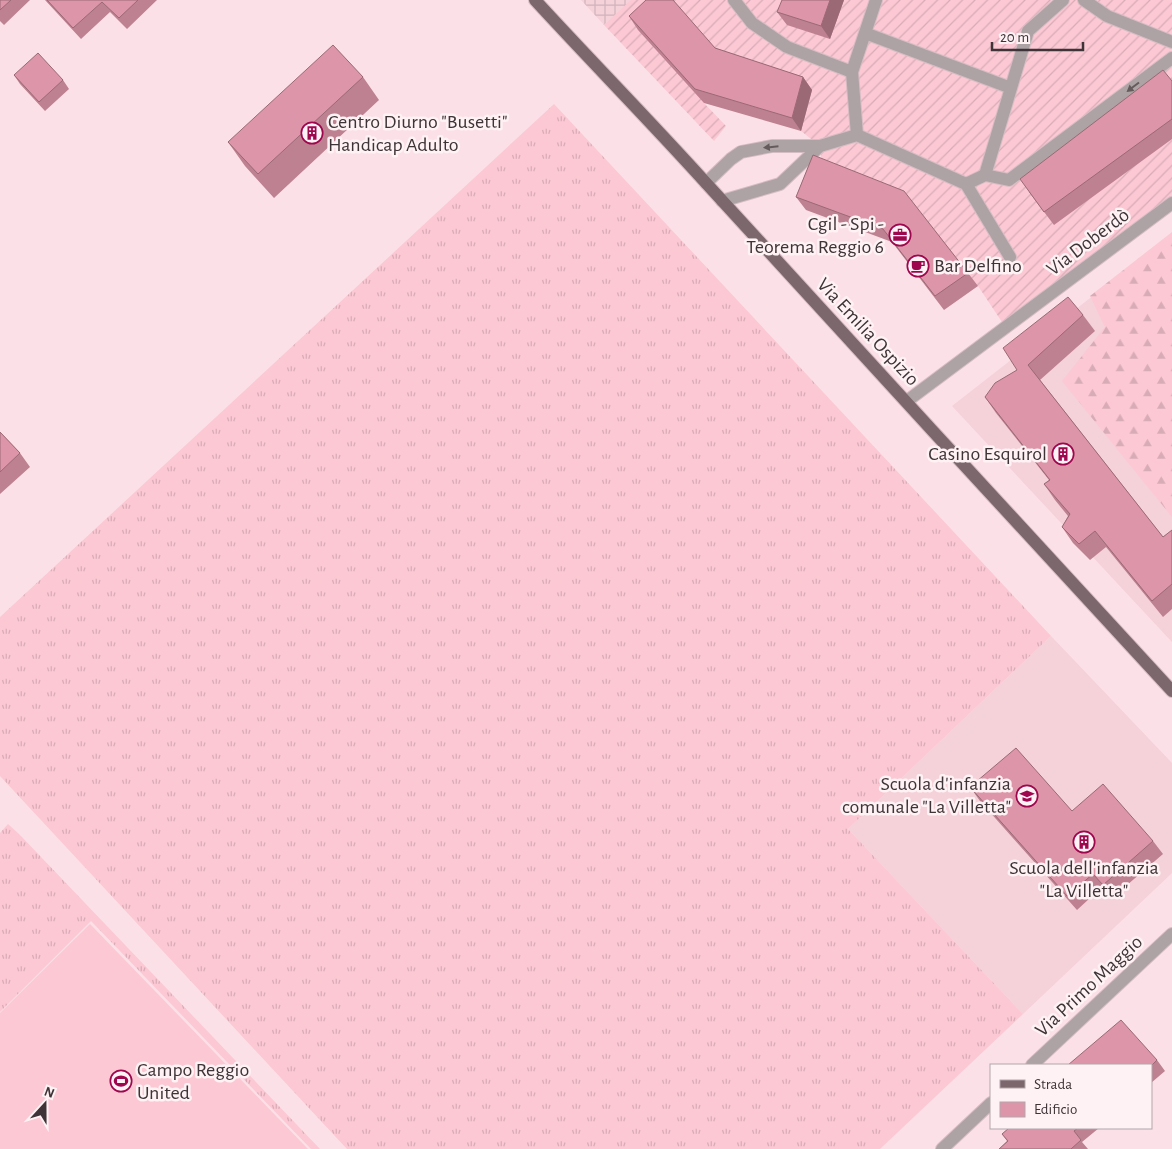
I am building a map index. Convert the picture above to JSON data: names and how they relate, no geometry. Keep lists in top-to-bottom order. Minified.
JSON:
{"streets":{"main road":["Via Emilia Ospizio"],"street":["Via Doberdò","Via Primo Maggio"]},"crossings":[["Via Doberdò","Via Emilia Ospizio"]],"places":{"building":["Centro Diurno \"Busetti\" Handicap Adulto","Casino Esquirol","Scuola dell'infanzia \"La Villetta\""],"office":["Cgil - Spi - Teorema Reggio 6"],"cafe":["Bar Delfino"],"school or university":["Scuola d'infanzia comunale \"La Villetta\""],"sports":["Campo Reggio United"]},"legend":["Strada","Edificio"],"scale_bar":"20 m","north":"top"}
